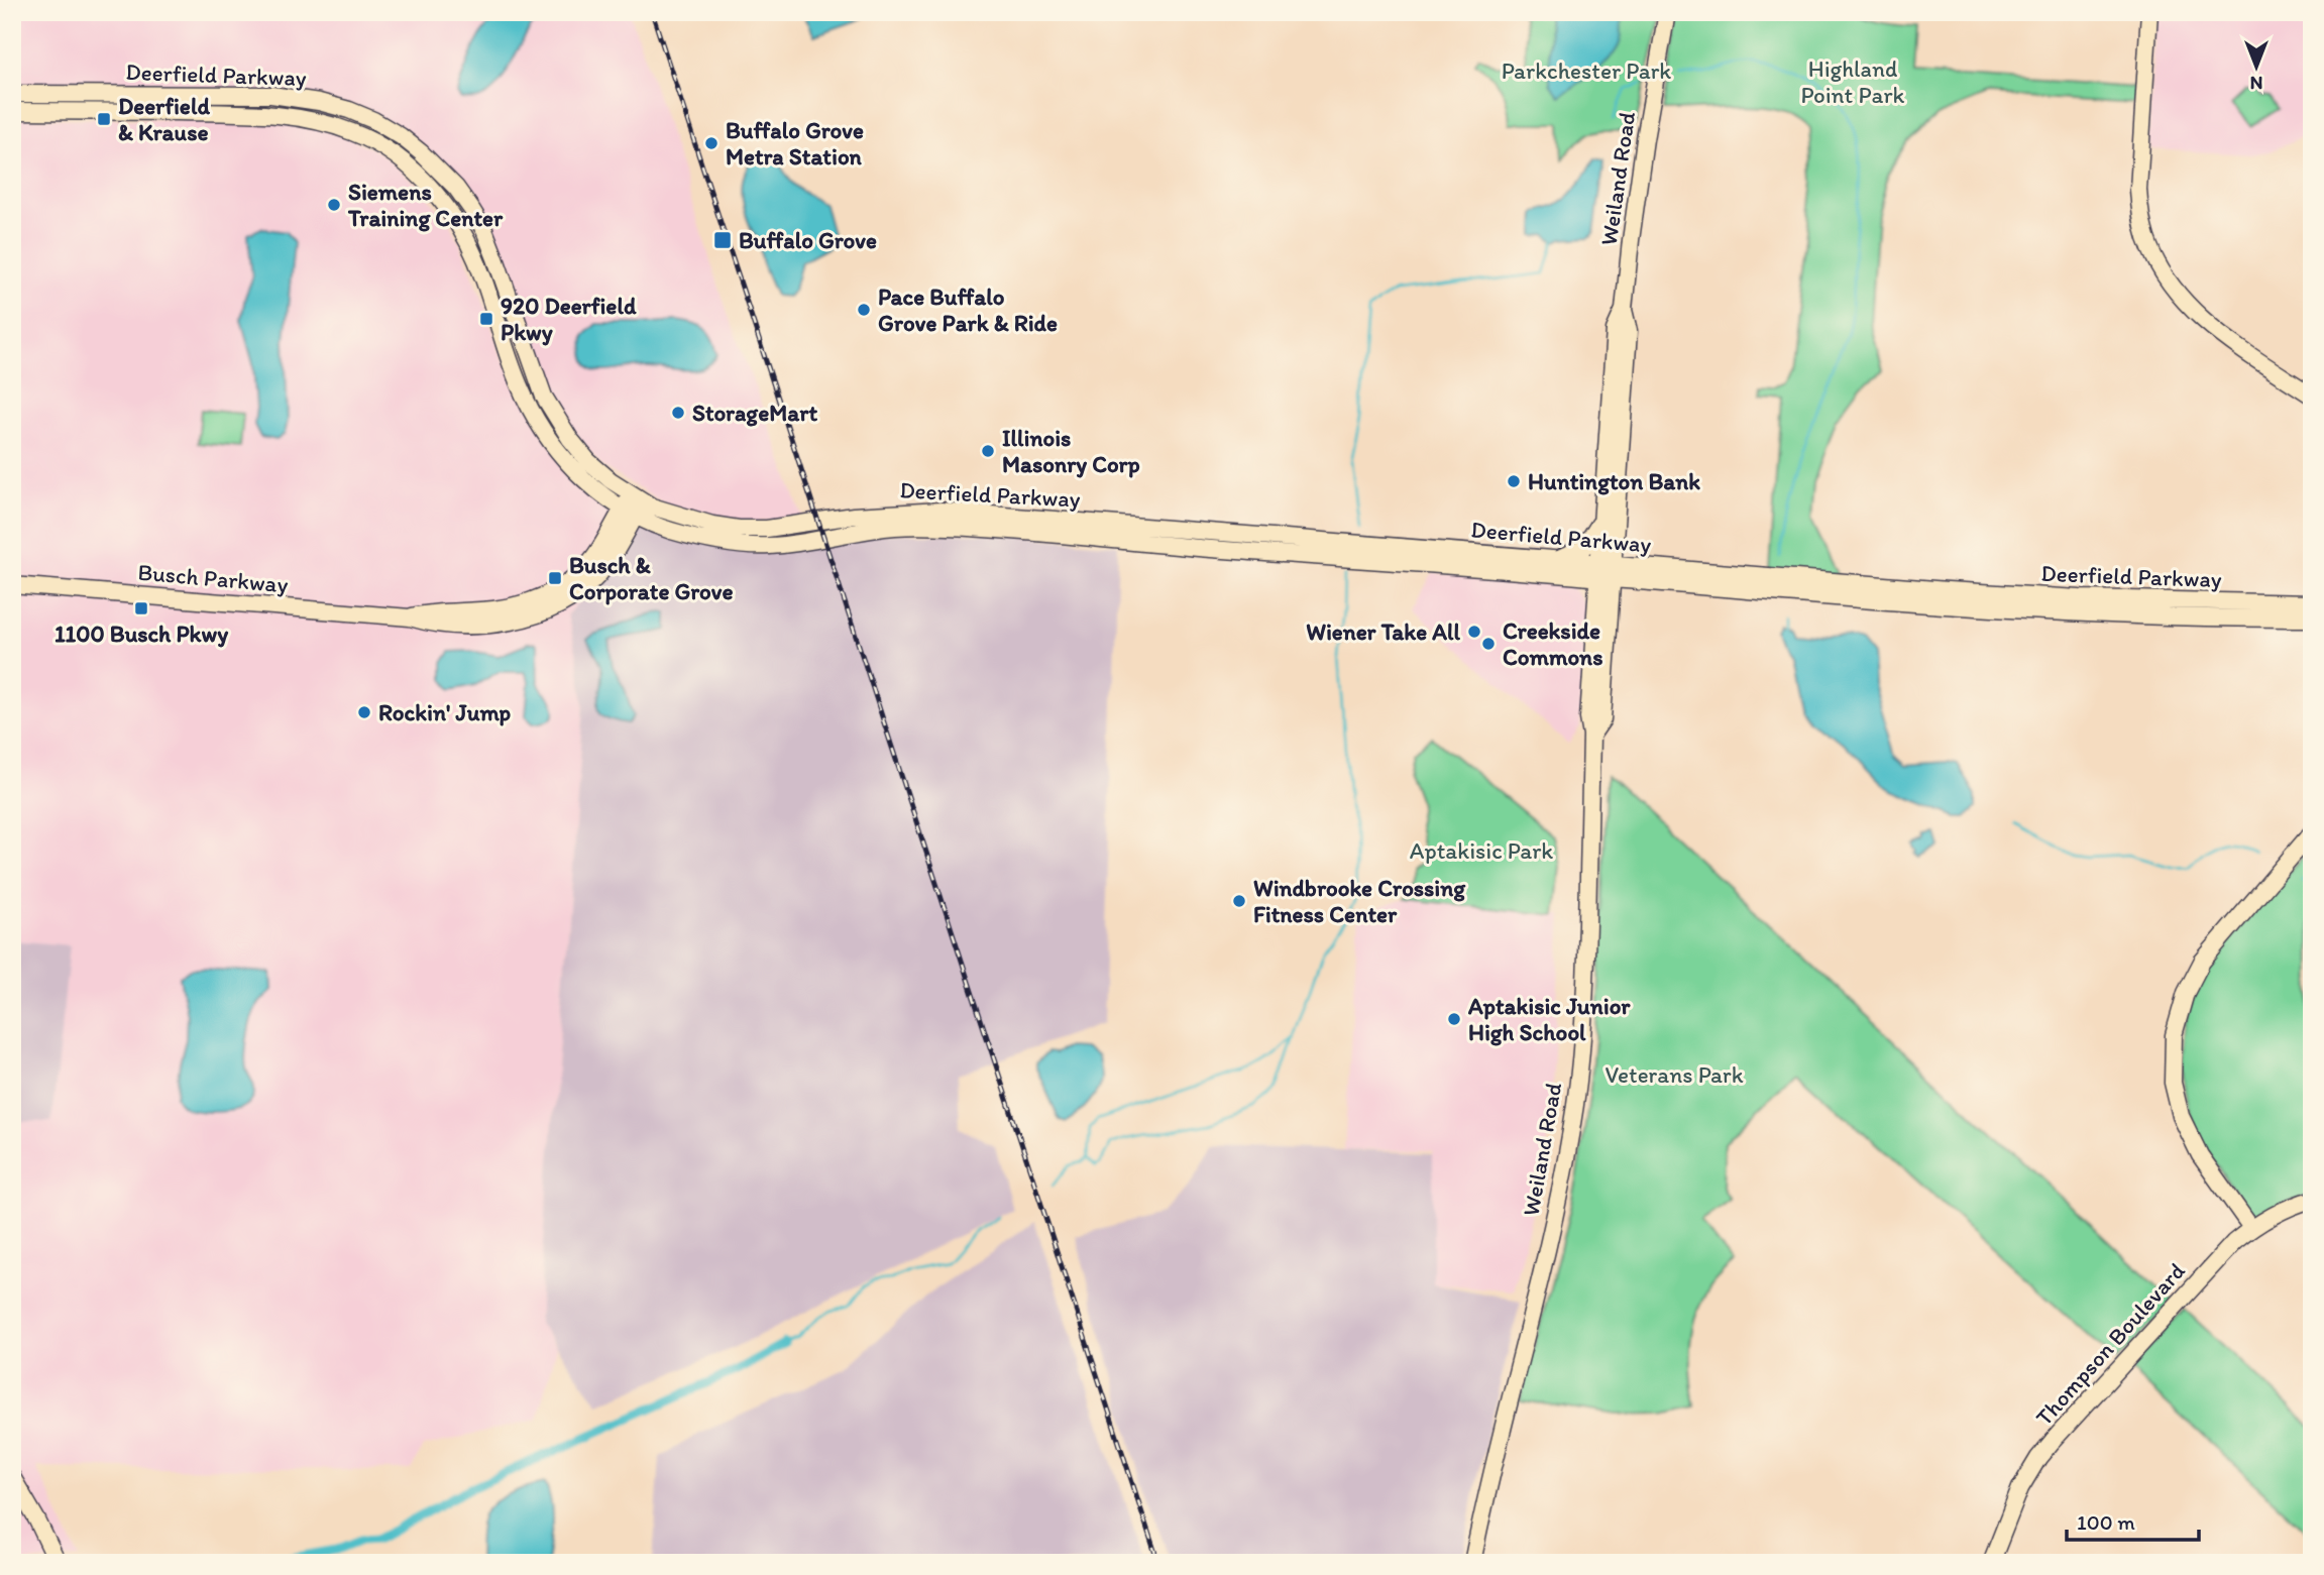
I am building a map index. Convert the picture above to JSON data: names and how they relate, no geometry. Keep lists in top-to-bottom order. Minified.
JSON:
{"streets":{"main road":["Deerfield Parkway","Weiland Road","Busch Parkway","Thompson Boulevard"]},"crossings":[["Deerfield Parkway","Weiland Road"],["Deerfield Parkway","Busch Parkway"]],"parks":["Highland Point Park","Parkchester Park","Aptakisic Park","Veterans Park"],"places":{"transit":["Deerfield & Krause","Buffalo Grove","920 Deerfield Pkwy","Busch & Corporate Grove","1100 Busch Pkwy"],"other":["Buffalo Grove Metra Station","Siemens Training Center","Pace Buffalo Grove Park & Ride","StorageMart","Illinois Masonry Corp","Huntington Bank","Wiener Take All","Creekside Commons","Rockin' Jump","Windbrooke Crossing Fitness Center","Aptakisic Junior High School"]},"scale_bar":"100 m","north":"bottom"}
